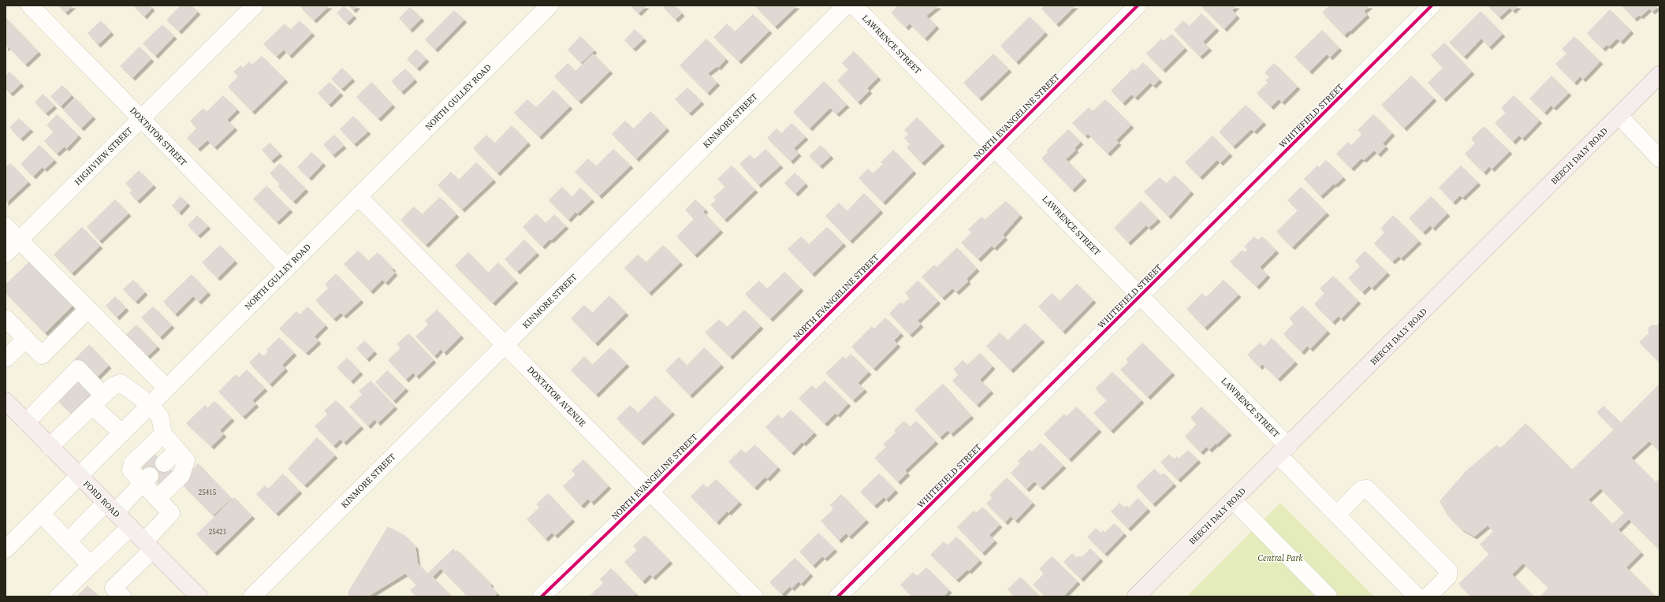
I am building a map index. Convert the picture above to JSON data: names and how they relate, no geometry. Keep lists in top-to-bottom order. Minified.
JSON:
{"streets":{"main road":["BEECH DALY ROAD","FORD ROAD"],"street":["LAWRENCE STREET","NORTH GULLEY ROAD","WHITEFIELD STREET","NORTH EVANGELINE STREET","KINMORE STREET","DOXTATOR STREET","HIGHVIEW STREET","DOXTATOR AVENUE"]},"crossings":[["LAWRENCE STREET","WHITEFIELD STREET"],["LAWRENCE STREET","NORTH EVANGELINE STREET"],["LAWRENCE STREET","BEECH DALY ROAD"],["NORTH GULLEY ROAD","DOXTATOR STREET"],["NORTH GULLEY ROAD","DOXTATOR AVENUE"],["NORTH GULLEY ROAD","FORD ROAD"],["NORTH EVANGELINE STREET","DOXTATOR AVENUE"],["KINMORE STREET","DOXTATOR AVENUE"],["DOXTATOR STREET","HIGHVIEW STREET"]],"parks":["Central Park"],"house_numbers":["25415","25421"]}
